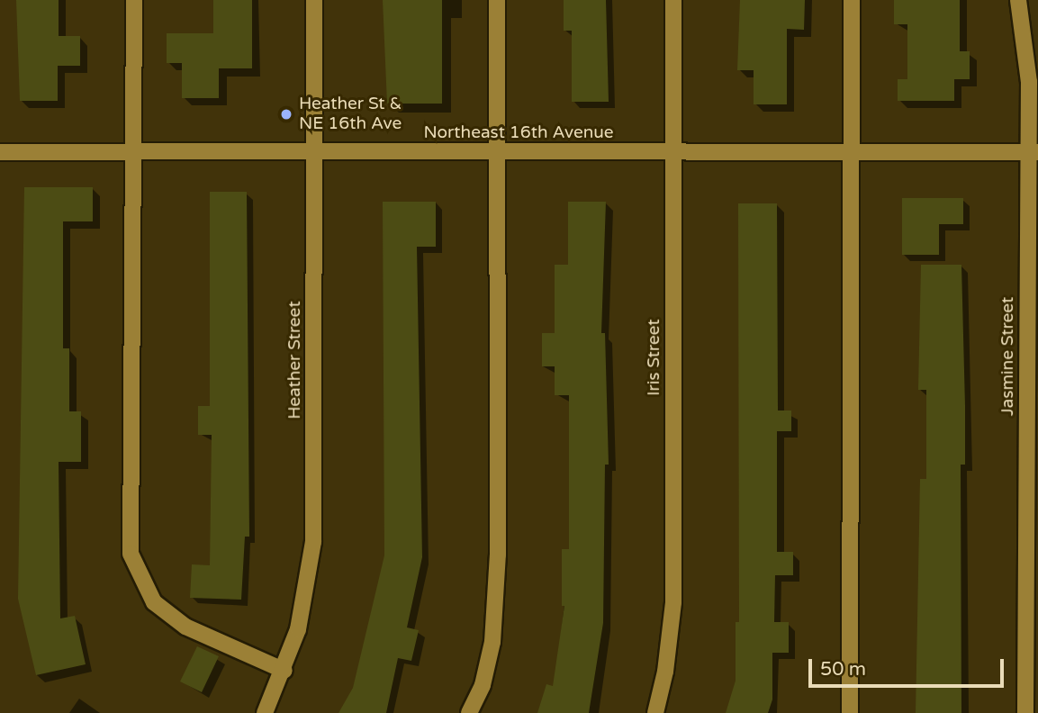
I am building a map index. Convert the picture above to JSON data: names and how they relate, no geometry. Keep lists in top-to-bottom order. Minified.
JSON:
{"streets":{"street":["Northeast 16th Avenue","Jasmine Street","Iris Street","Heather Street"]},"crossings":[["Northeast 16th Avenue","Jasmine Street"],["Northeast 16th Avenue","Iris Street"],["Northeast 16th Avenue","Heather Street"]],"places":["Heather St & NE 16th Ave"],"scale_bar":"50 m"}
